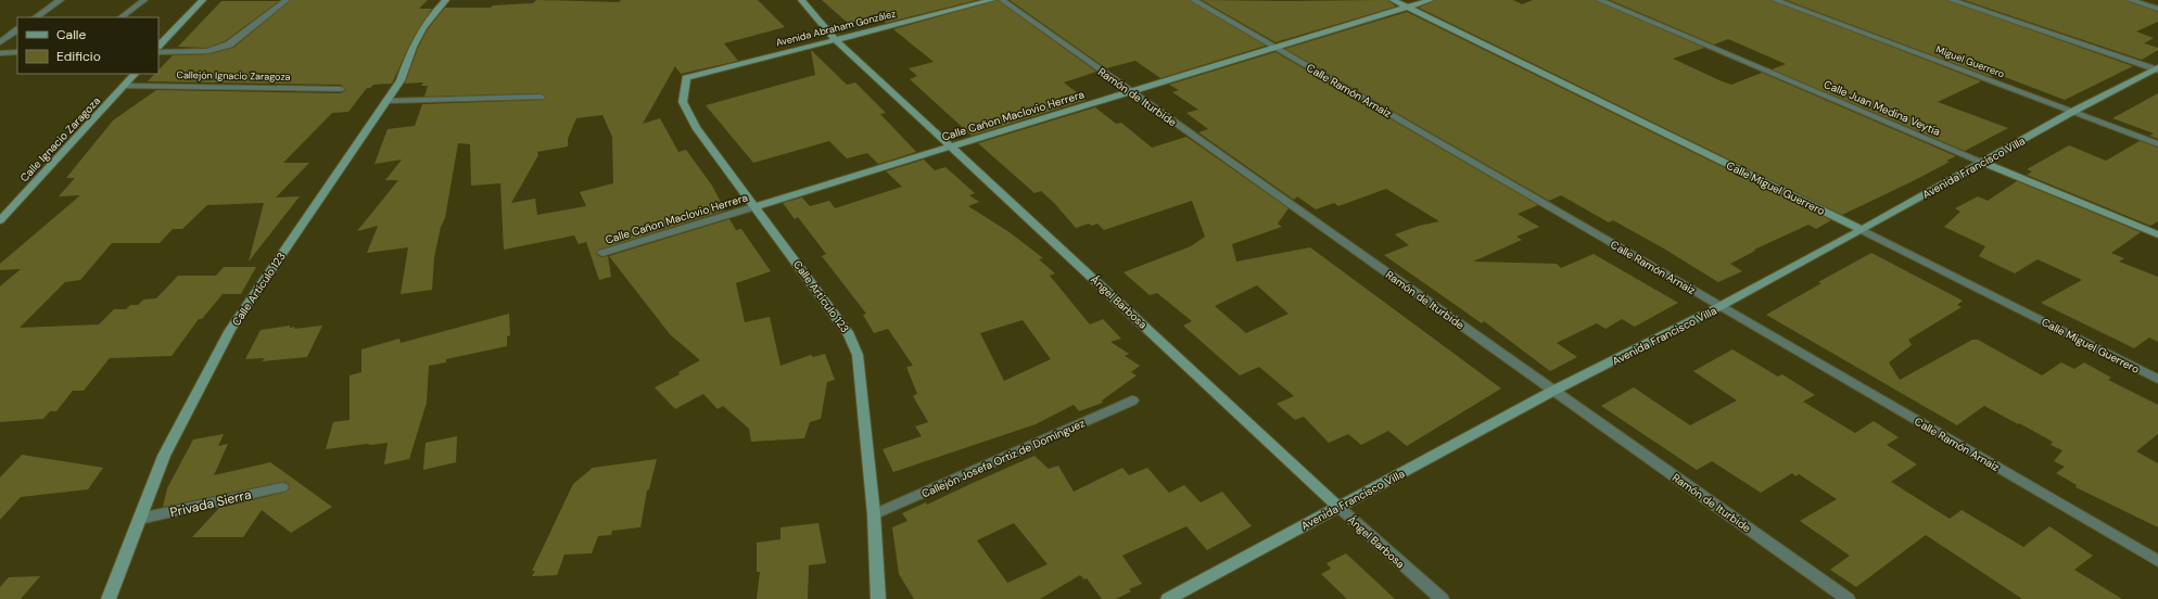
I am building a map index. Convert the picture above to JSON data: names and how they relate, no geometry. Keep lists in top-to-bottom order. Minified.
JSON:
{"streets":{"street":["Avenida Abraham González","Miguel Guerrero","Callejón Ignacio Zaragoza","Calle Ramón Arnaiz","Ramón de Iturbide","Calle Juan Medina Veytia","Calle Cañon Maclovio Herrera","Calle Ignacio Zaragoza","Avenida Francisco Villa","Calle Miguel Guerrero","Calle Artículo 123","Calle Articulo 123","Ángel Barbosa","Callejón Josefa Ortiz de Domínguez","Privada Sierra"]},"crossings":[["Avenida Abraham González","Calle Articulo 123"],["Avenida Abraham González","Ángel Barbosa"],["Miguel Guerrero","Avenida Francisco Villa"],["Callejón Ignacio Zaragoza","Calle Ignacio Zaragoza"],["Calle Ramón Arnaiz","Calle Cañon Maclovio Herrera"],["Calle Ramón Arnaiz","Avenida Francisco Villa"],["Ramón de Iturbide","Calle Cañon Maclovio Herrera"],["Ramón de Iturbide","Avenida Francisco Villa"],["Calle Juan Medina Veytia","Avenida Francisco Villa"],["Calle Cañon Maclovio Herrera","Calle Miguel Guerrero"],["Calle Cañon Maclovio Herrera","Calle Articulo 123"],["Calle Cañon Maclovio Herrera","Ángel Barbosa"],["Avenida Francisco Villa","Calle Miguel Guerrero"],["Avenida Francisco Villa","Ángel Barbosa"],["Calle Artículo 123","Privada Sierra"],["Calle Articulo 123","Callejón Josefa Ortiz de Domínguez"]],"legend":["Calle","Edificio"]}
